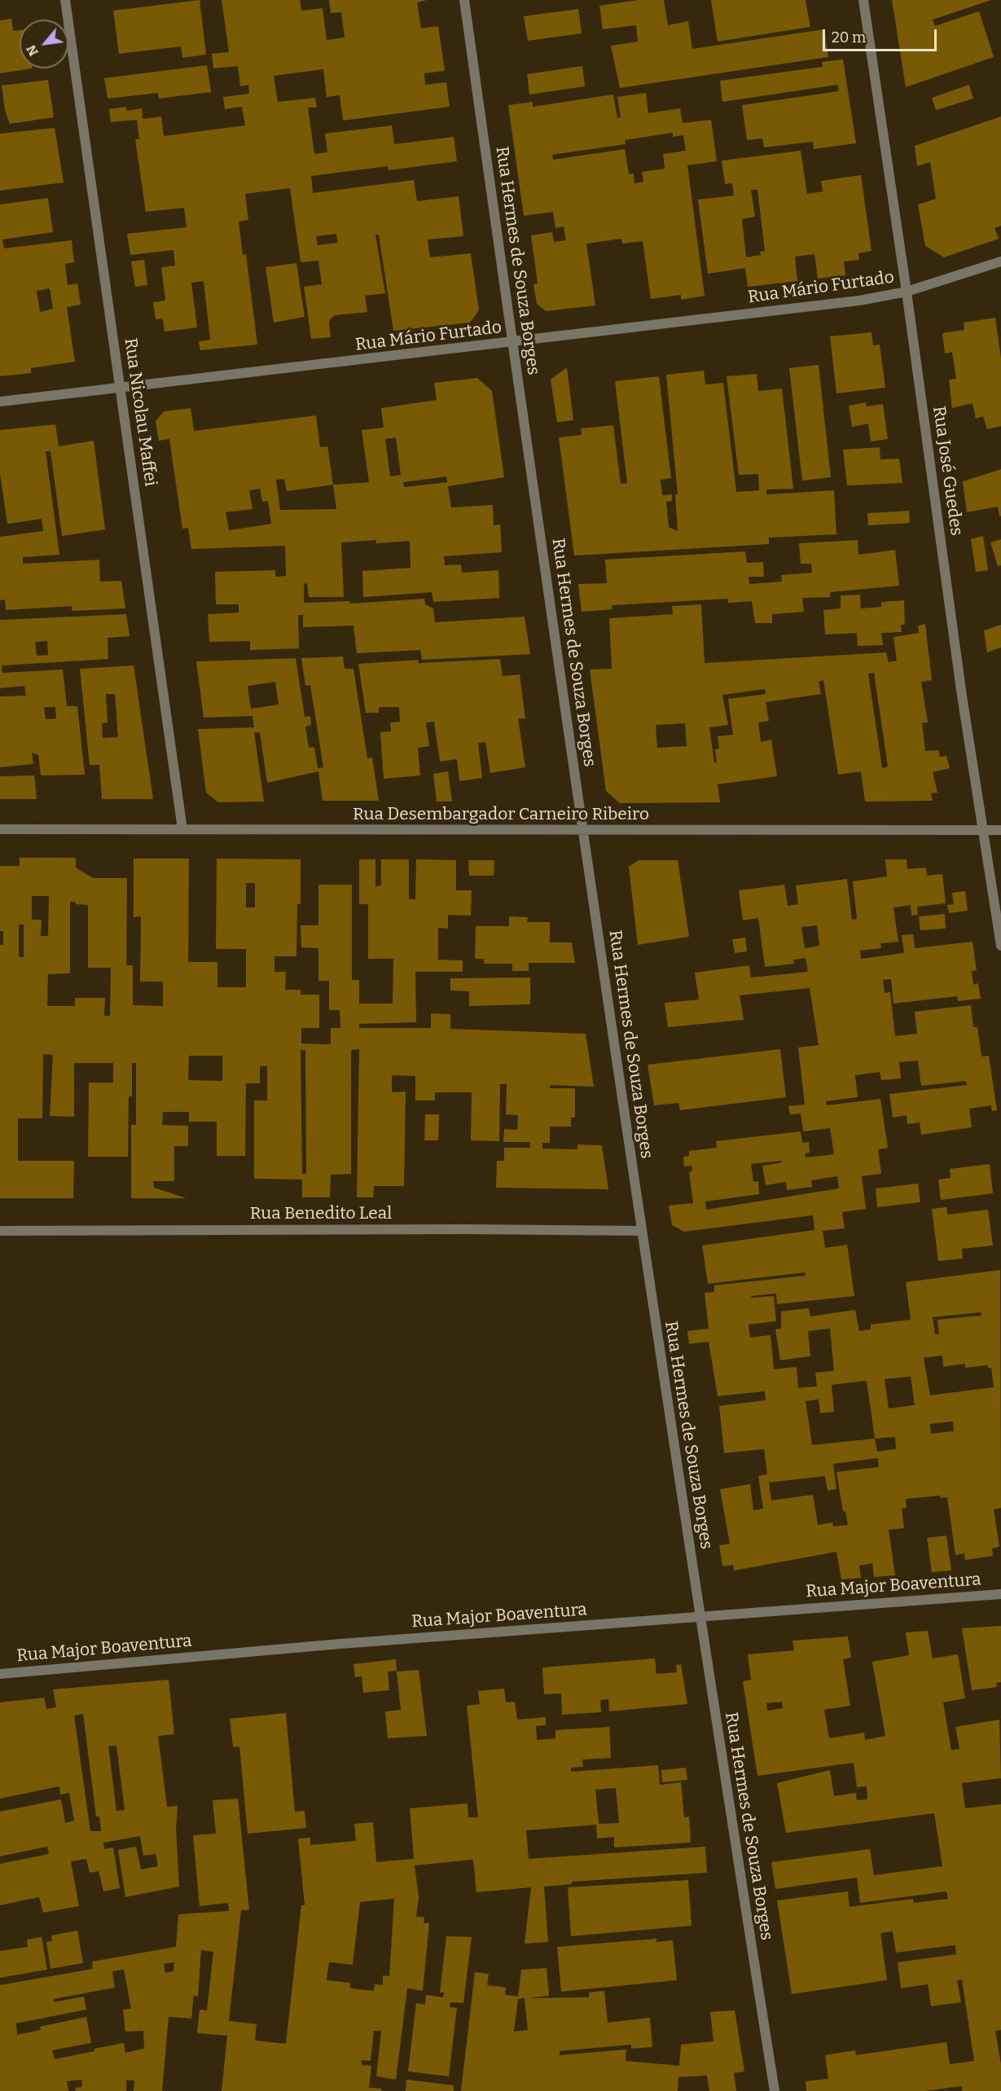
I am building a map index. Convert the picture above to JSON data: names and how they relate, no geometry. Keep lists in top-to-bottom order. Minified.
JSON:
{"streets":{"street":["Rua Hermes de Souza Borges","Rua Mário Furtado","Rua Nicolau Maffei","Rua José Guedes","Rua Desembargador Carneiro Ribeiro","Rua Benedito Leal","Rua Major Boaventura"]},"crossings":[["Rua Hermes de Souza Borges","Rua Mário Furtado"],["Rua Hermes de Souza Borges","Rua Desembargador Carneiro Ribeiro"],["Rua Hermes de Souza Borges","Rua Benedito Leal"],["Rua Hermes de Souza Borges","Rua Major Boaventura"],["Rua Mário Furtado","Rua Nicolau Maffei"],["Rua Mário Furtado","Rua José Guedes"],["Rua Nicolau Maffei","Rua Desembargador Carneiro Ribeiro"],["Rua José Guedes","Rua Desembargador Carneiro Ribeiro"]],"scale_bar":"20 m","north":"bottom left"}
